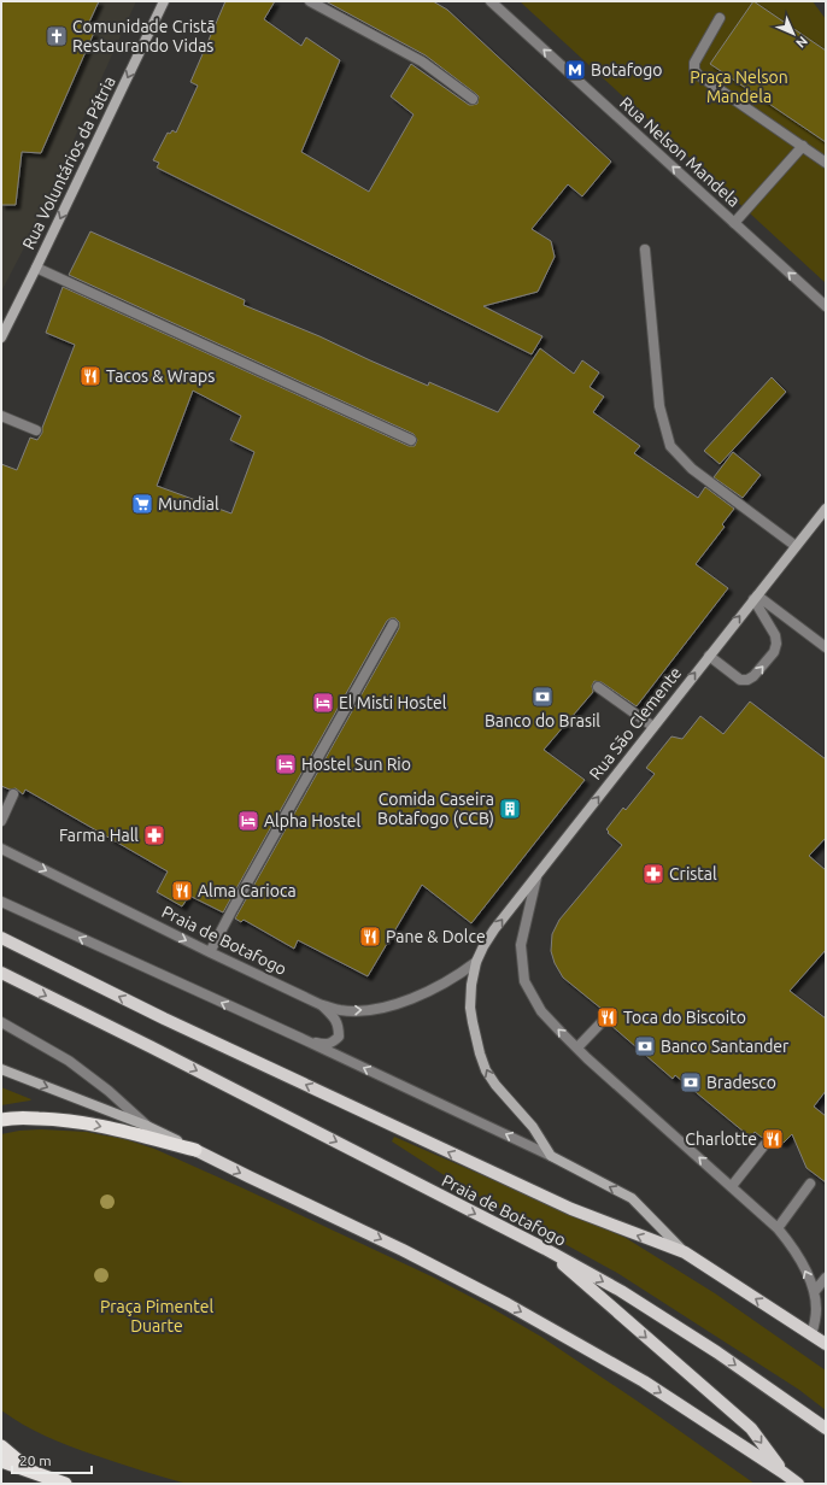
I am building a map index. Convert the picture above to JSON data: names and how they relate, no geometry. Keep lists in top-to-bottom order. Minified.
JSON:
{"streets":{"main road":["Rua Voluntários da Pátria","Rua São Clemente","Praia de Botafogo"],"street":["Rua Nelson Mandela"]},"crossings":[["Rua São Clemente","Praia de Botafogo"]],"one_way":["Rua Nelson Mandela","Rua Voluntários da Pátria","Rua São Clemente"],"parks":["Praça Nelson Mandela","Praça Pimentel Duarte"],"places":{"church":["Comunidade Cristã Restaurando Vidas"],"metro station":["Botafogo"],"restaurant":["Tacos & Wraps","Alma Carioca","Pane & Dolce","Toca do Biscoito","Charlotte"],"supermarket":["Mundial"],"bank":["Banco do Brasil","Banco Santander","Bradesco"],"hotel":["El Misti Hostel","Hostel Sun Rio","Alpha Hostel"],"building":["Comida Caseira Botafogo (CCB)"],"pharmacy":["Farma Hall","Cristal"]},"scale_bar":"20 m","north":"bottom right"}
